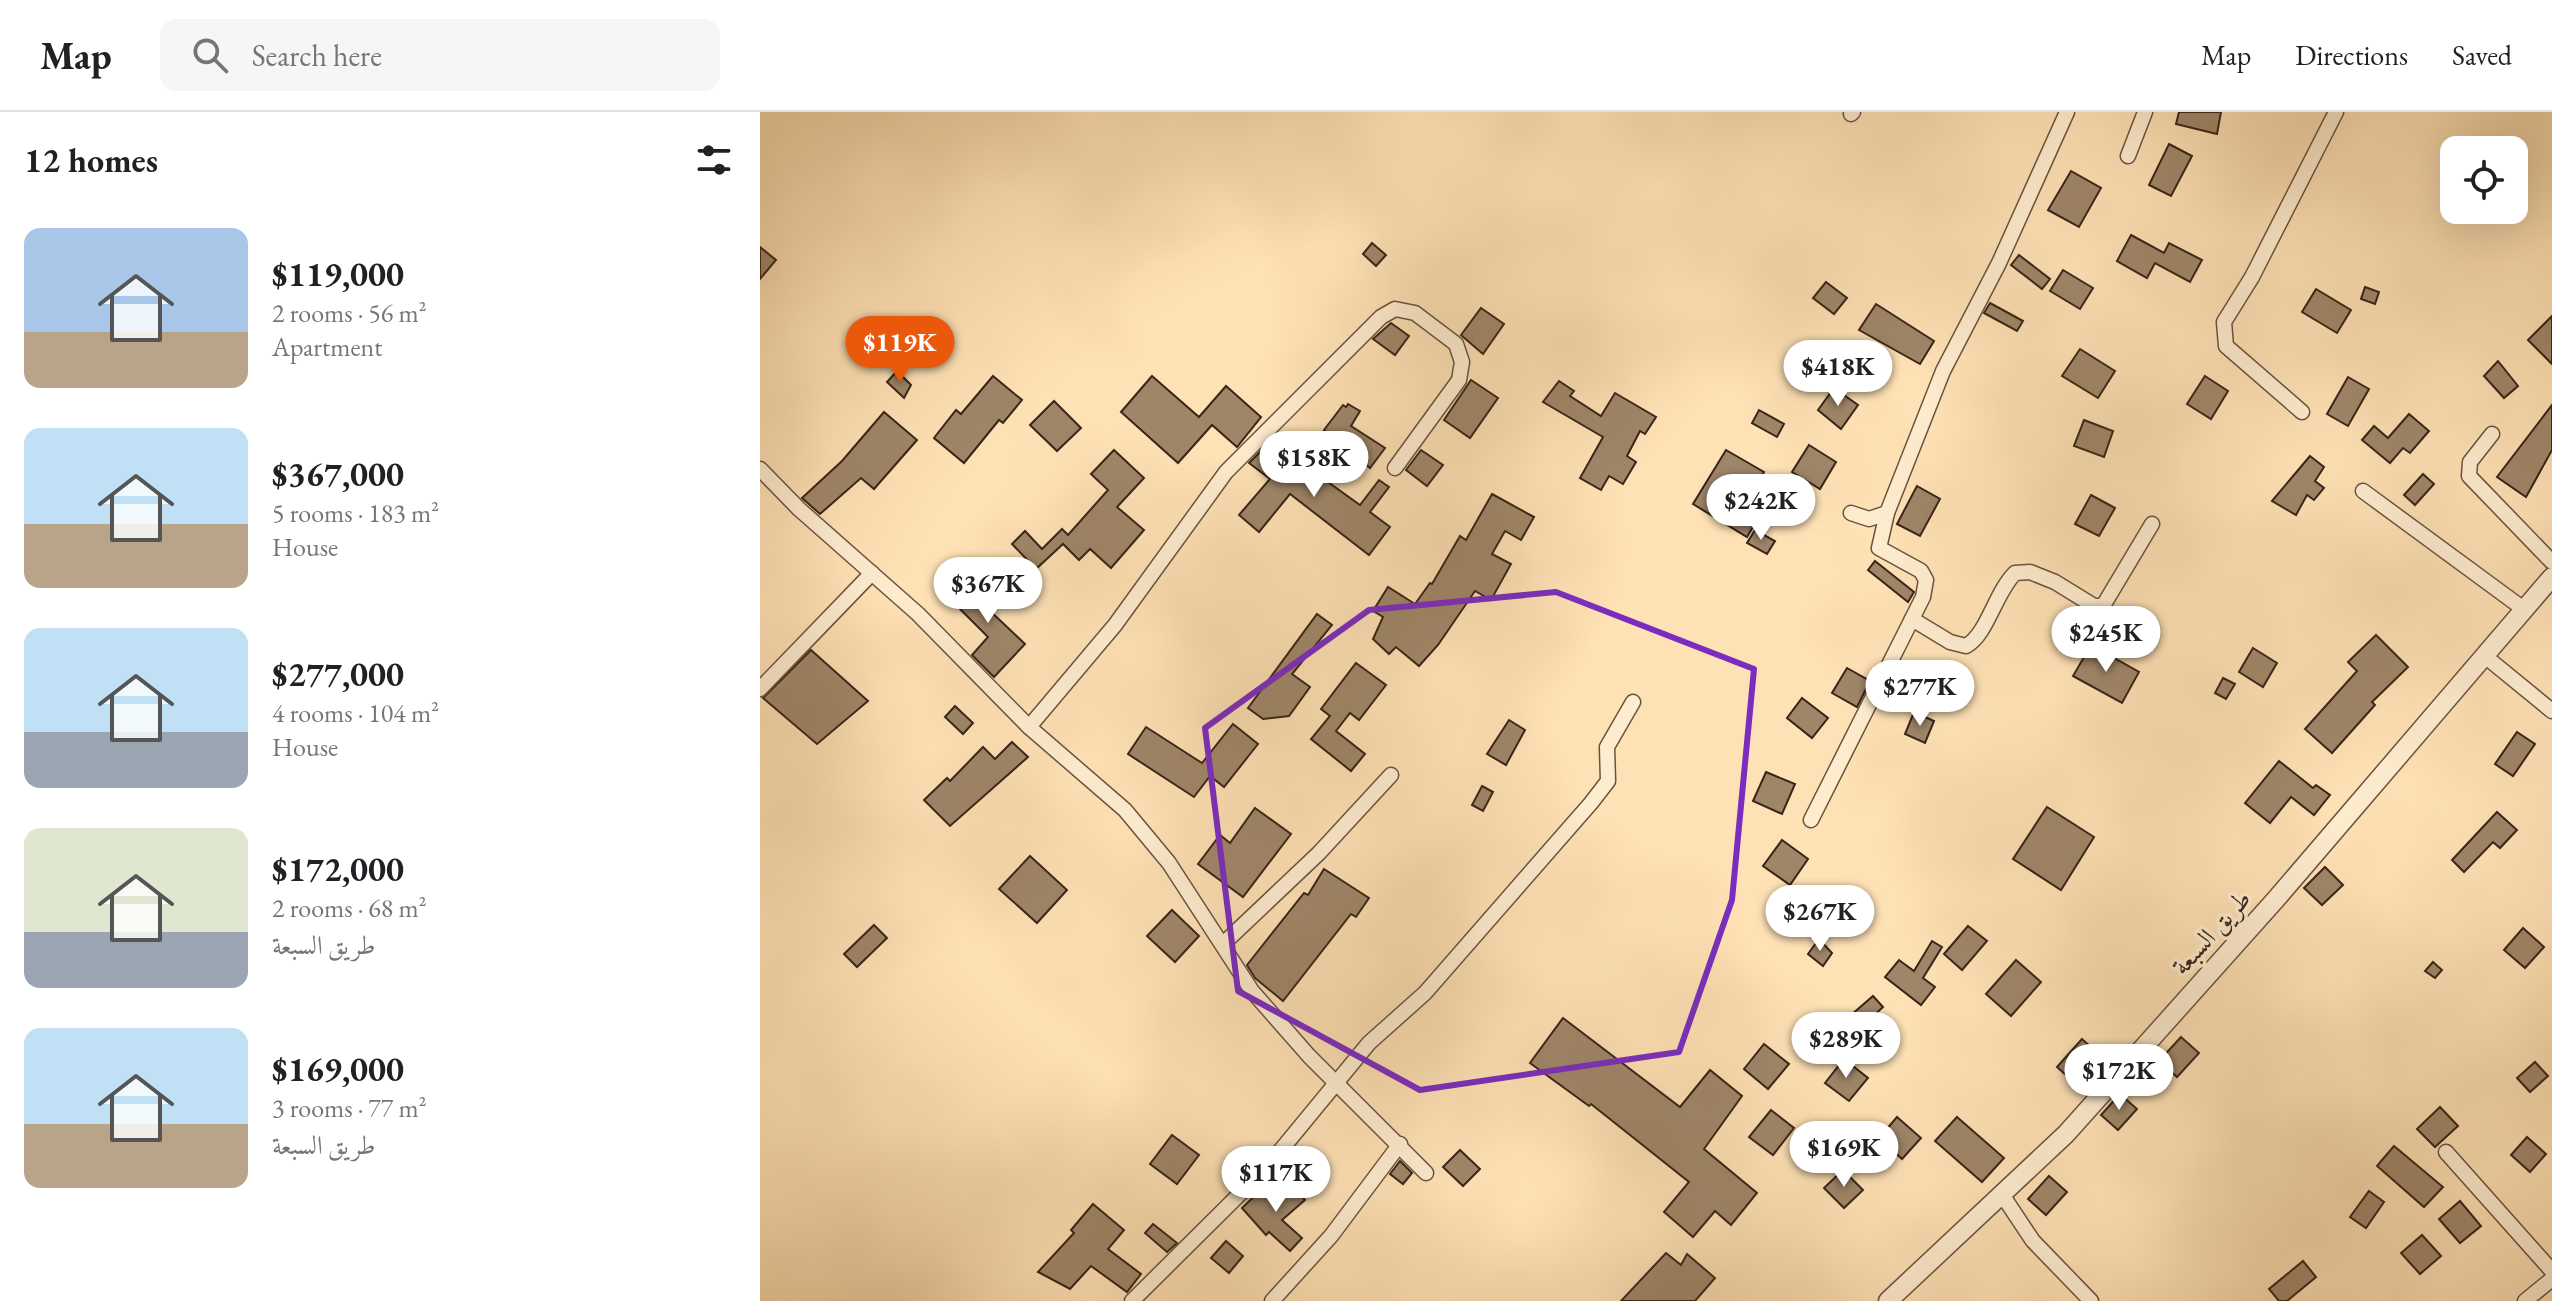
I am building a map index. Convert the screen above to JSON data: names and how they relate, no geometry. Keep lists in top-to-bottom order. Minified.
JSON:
{"streets":{"street":["طريق السبعة"]},"page":{"header":"Map","search":"Search here","nav":["Map","Directions","Saved"],"heading":"12 homes","list":[{"name":"$119,000","note":"2 rooms · 56 m² · Apartment"},{"name":"$367,000","note":"5 rooms · 183 m² · House"},{"name":"$277,000","note":"4 rooms · 104 m² · House"},{"name":"$172,000","note":"2 rooms · 68 m² · طريق السبعة"},{"name":"$169,000","note":"3 rooms · 77 m² · طريق السبعة"}],"price":["$119K","$418K","$158K","$242K","$367K","$245K","$277K","$267K","$289K","$172K","$169K","$117K"]}}
